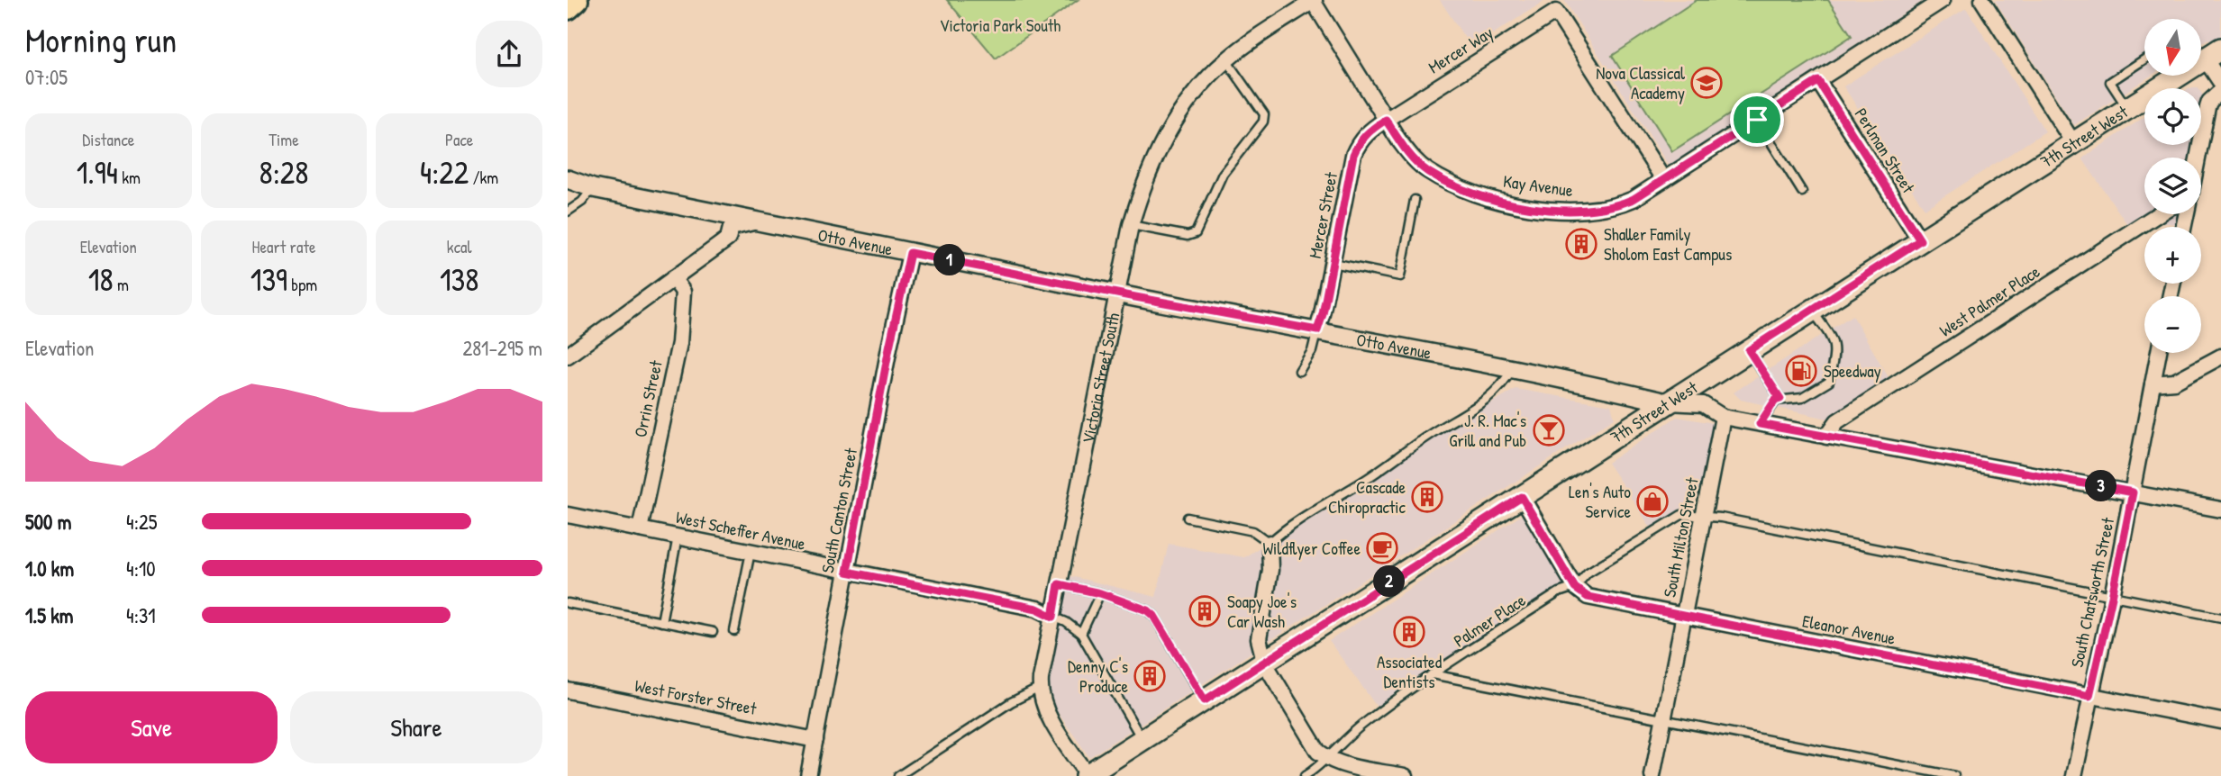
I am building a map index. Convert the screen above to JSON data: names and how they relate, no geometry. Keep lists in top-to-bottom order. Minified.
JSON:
{"streets":{"main road":["7th Street West"],"street":["Mercer Way","Perlman Street","Kay Avenue","Mercer Street","Otto Avenue","West Palmer Place","Victoria Street South","Orrin Street","South Canton Street","West Scheffer Avenue","South Milton Street","South Chatsworth Street","Eleanor Avenue","West Forster Street"],"lane":["Palmer Place"]},"crossings":[["Mercer Way","Kay Avenue"],["Mercer Way","Mercer Street"],["7th Street West","Perlman Street"],["7th Street West","Otto Avenue"],["Perlman Street","Kay Avenue"],["Kay Avenue","Mercer Street"],["Kay Avenue","Victoria Street South"],["Mercer Street","Otto Avenue"],["Otto Avenue","West Palmer Place"],["Otto Avenue","Victoria Street South"],["Otto Avenue","South Canton Street"],["Otto Avenue","South Milton Street"],["Otto Avenue","South Chatsworth Street"],["Victoria Street South","West Scheffer Avenue"],["Orrin Street","West Scheffer Avenue"],["South Canton Street","West Scheffer Avenue"],["South Canton Street","West Forster Street"],["South Milton Street","Palmer Place"],["South Milton Street","Eleanor Avenue"],["South Chatsworth Street","Palmer Place"],["South Chatsworth Street","Eleanor Avenue"],["Palmer Place","Eleanor Avenue"]],"parks":["Victoria Park South"],"places":{"school or university":["Nova Classical Academy"],"building":["Shaller Family Sholom East Campus","Cascade Chiropractic","Soapy Joe's Car Wash","Associated Dentists","Denny C's Produce"],"fuel station":["Speedway"],"bar":["J. R. Mac's Grill and Pub"],"shop":["Len's Auto Service"],"cafe":["Wildflyer Coffee"]},"north":"bottom","page":{"heading":["Morning run","07:05"],"map_buttons":["+","−"],"stats":[["Distance","1.94 km"],["Time","8:28"],["Pace","4:22 /km"],["Elevation","18 m"],["Heart rate","139 bpm"],["kcal","138"]],"pins":["1","3","2"],"chart":["Elevation","281–295 m"],"list":[{"name":"500 m","note":"4:25"},{"name":"1.0 km","note":"4:10"},{"name":"1.5 km","note":"4:31"}],"buttons":["Save","Share"]}}
